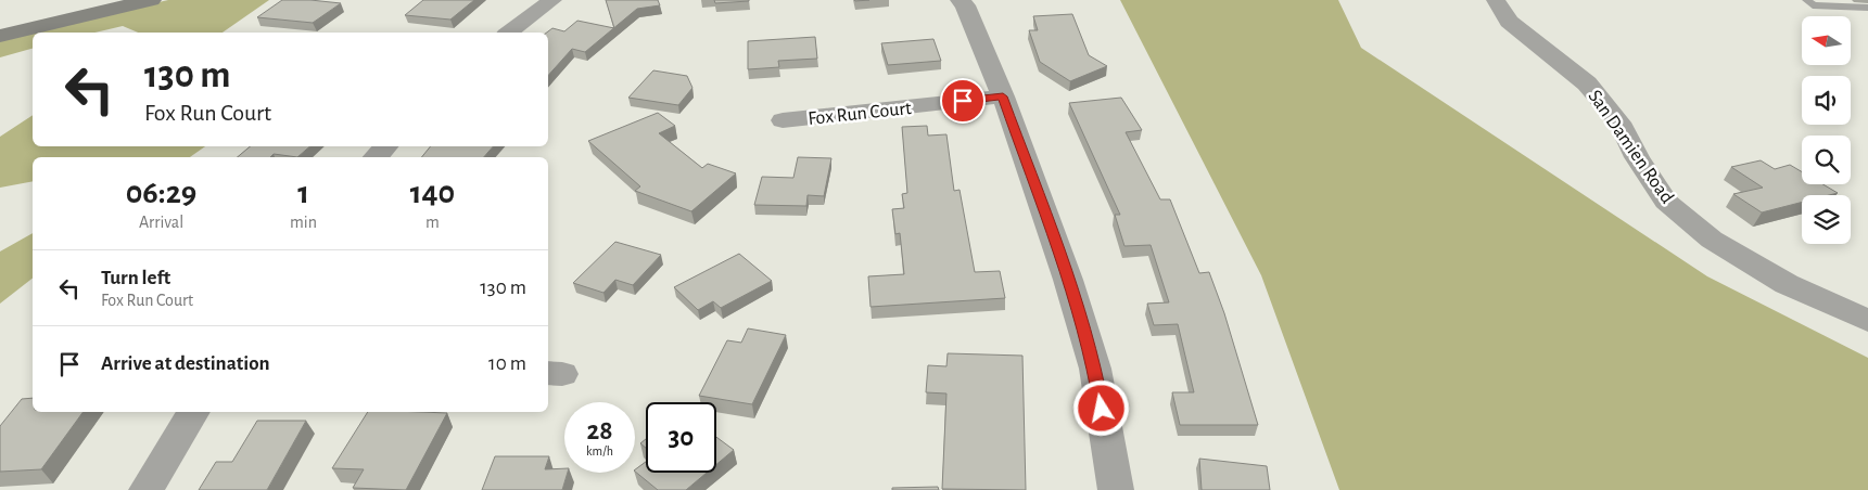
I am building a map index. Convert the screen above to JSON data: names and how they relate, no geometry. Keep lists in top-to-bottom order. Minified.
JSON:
{"streets":{"street":["Fox Run Court","San Damien Road"]},"north":"left","page":{"turn":["130 m","Fox Run Court"],"eta":["06:29","Arrival","1","min","140","m"],"list":[{"name":"Turn left","note":"Fox Run Court","value":"130 m"},{"name":"Arrive at destination","value":"10 m"}],"speed":"28 km/h","limit":"30"}}
